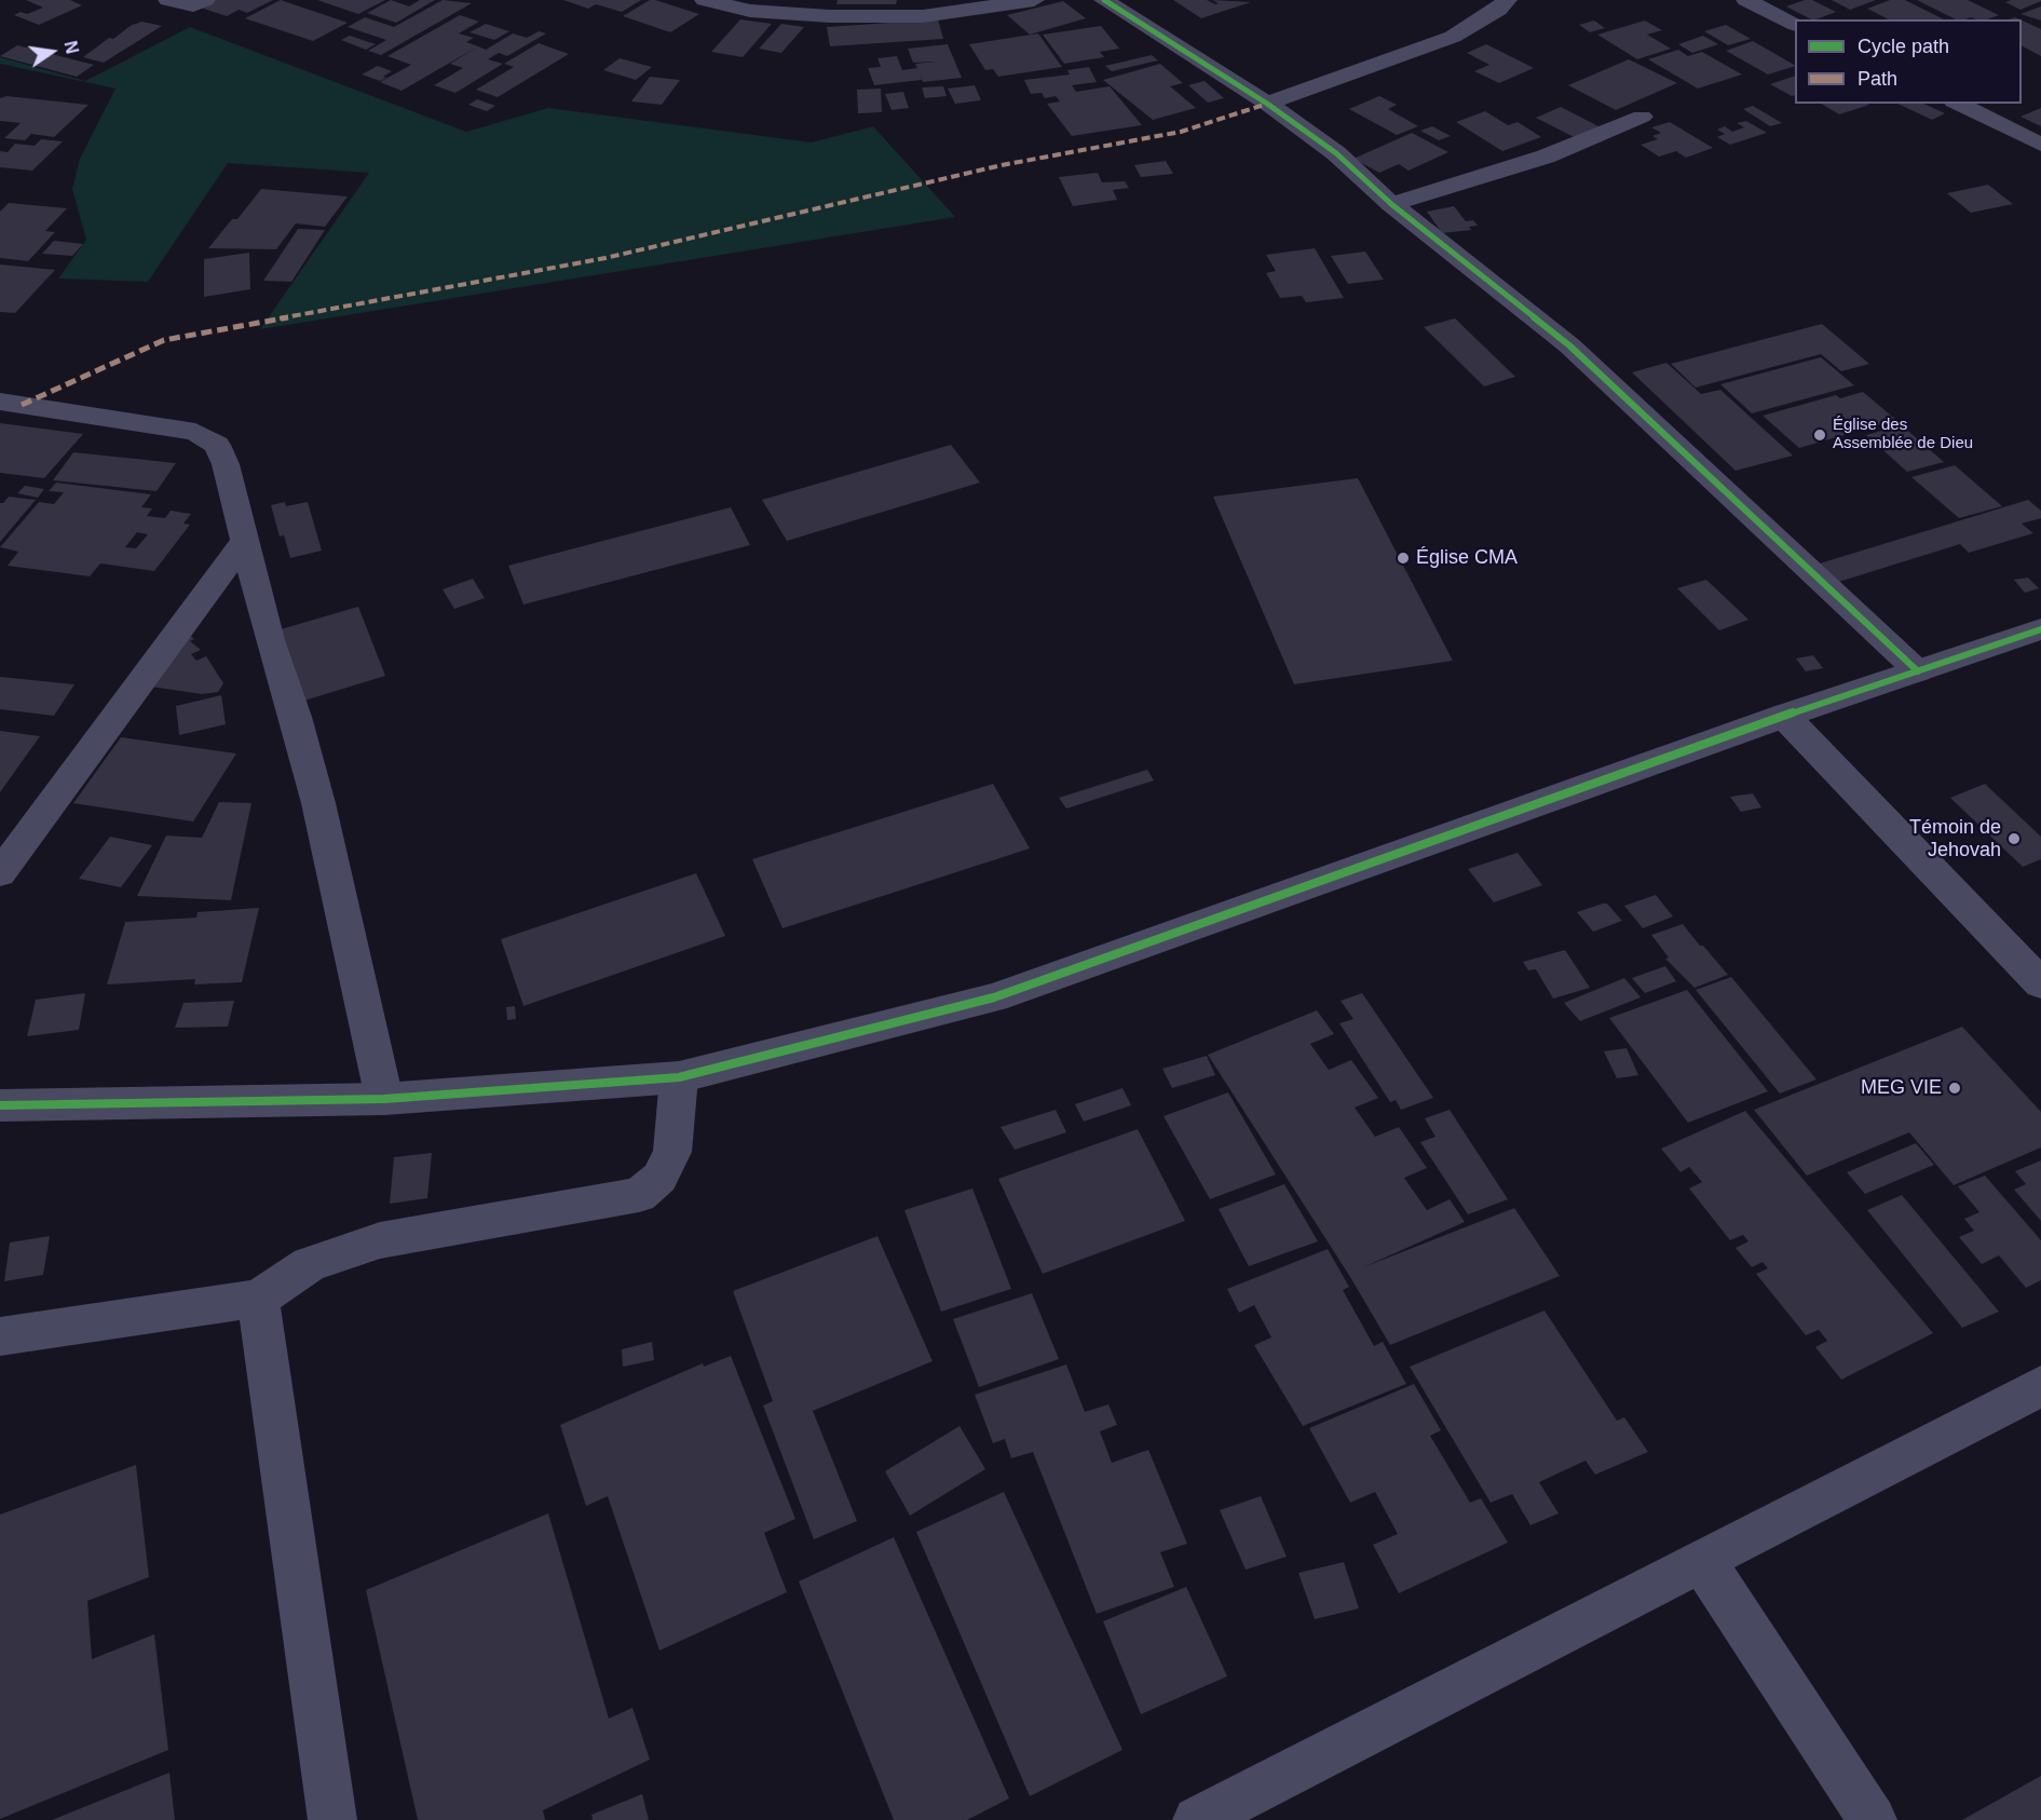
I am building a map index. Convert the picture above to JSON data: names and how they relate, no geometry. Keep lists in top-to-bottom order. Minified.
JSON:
{"places":["Église des Assemblée de Dieu","Église CMA","Témoin de Jehovah","MEG VIE"],"legend":["Cycle path","Path"],"north":"right"}
